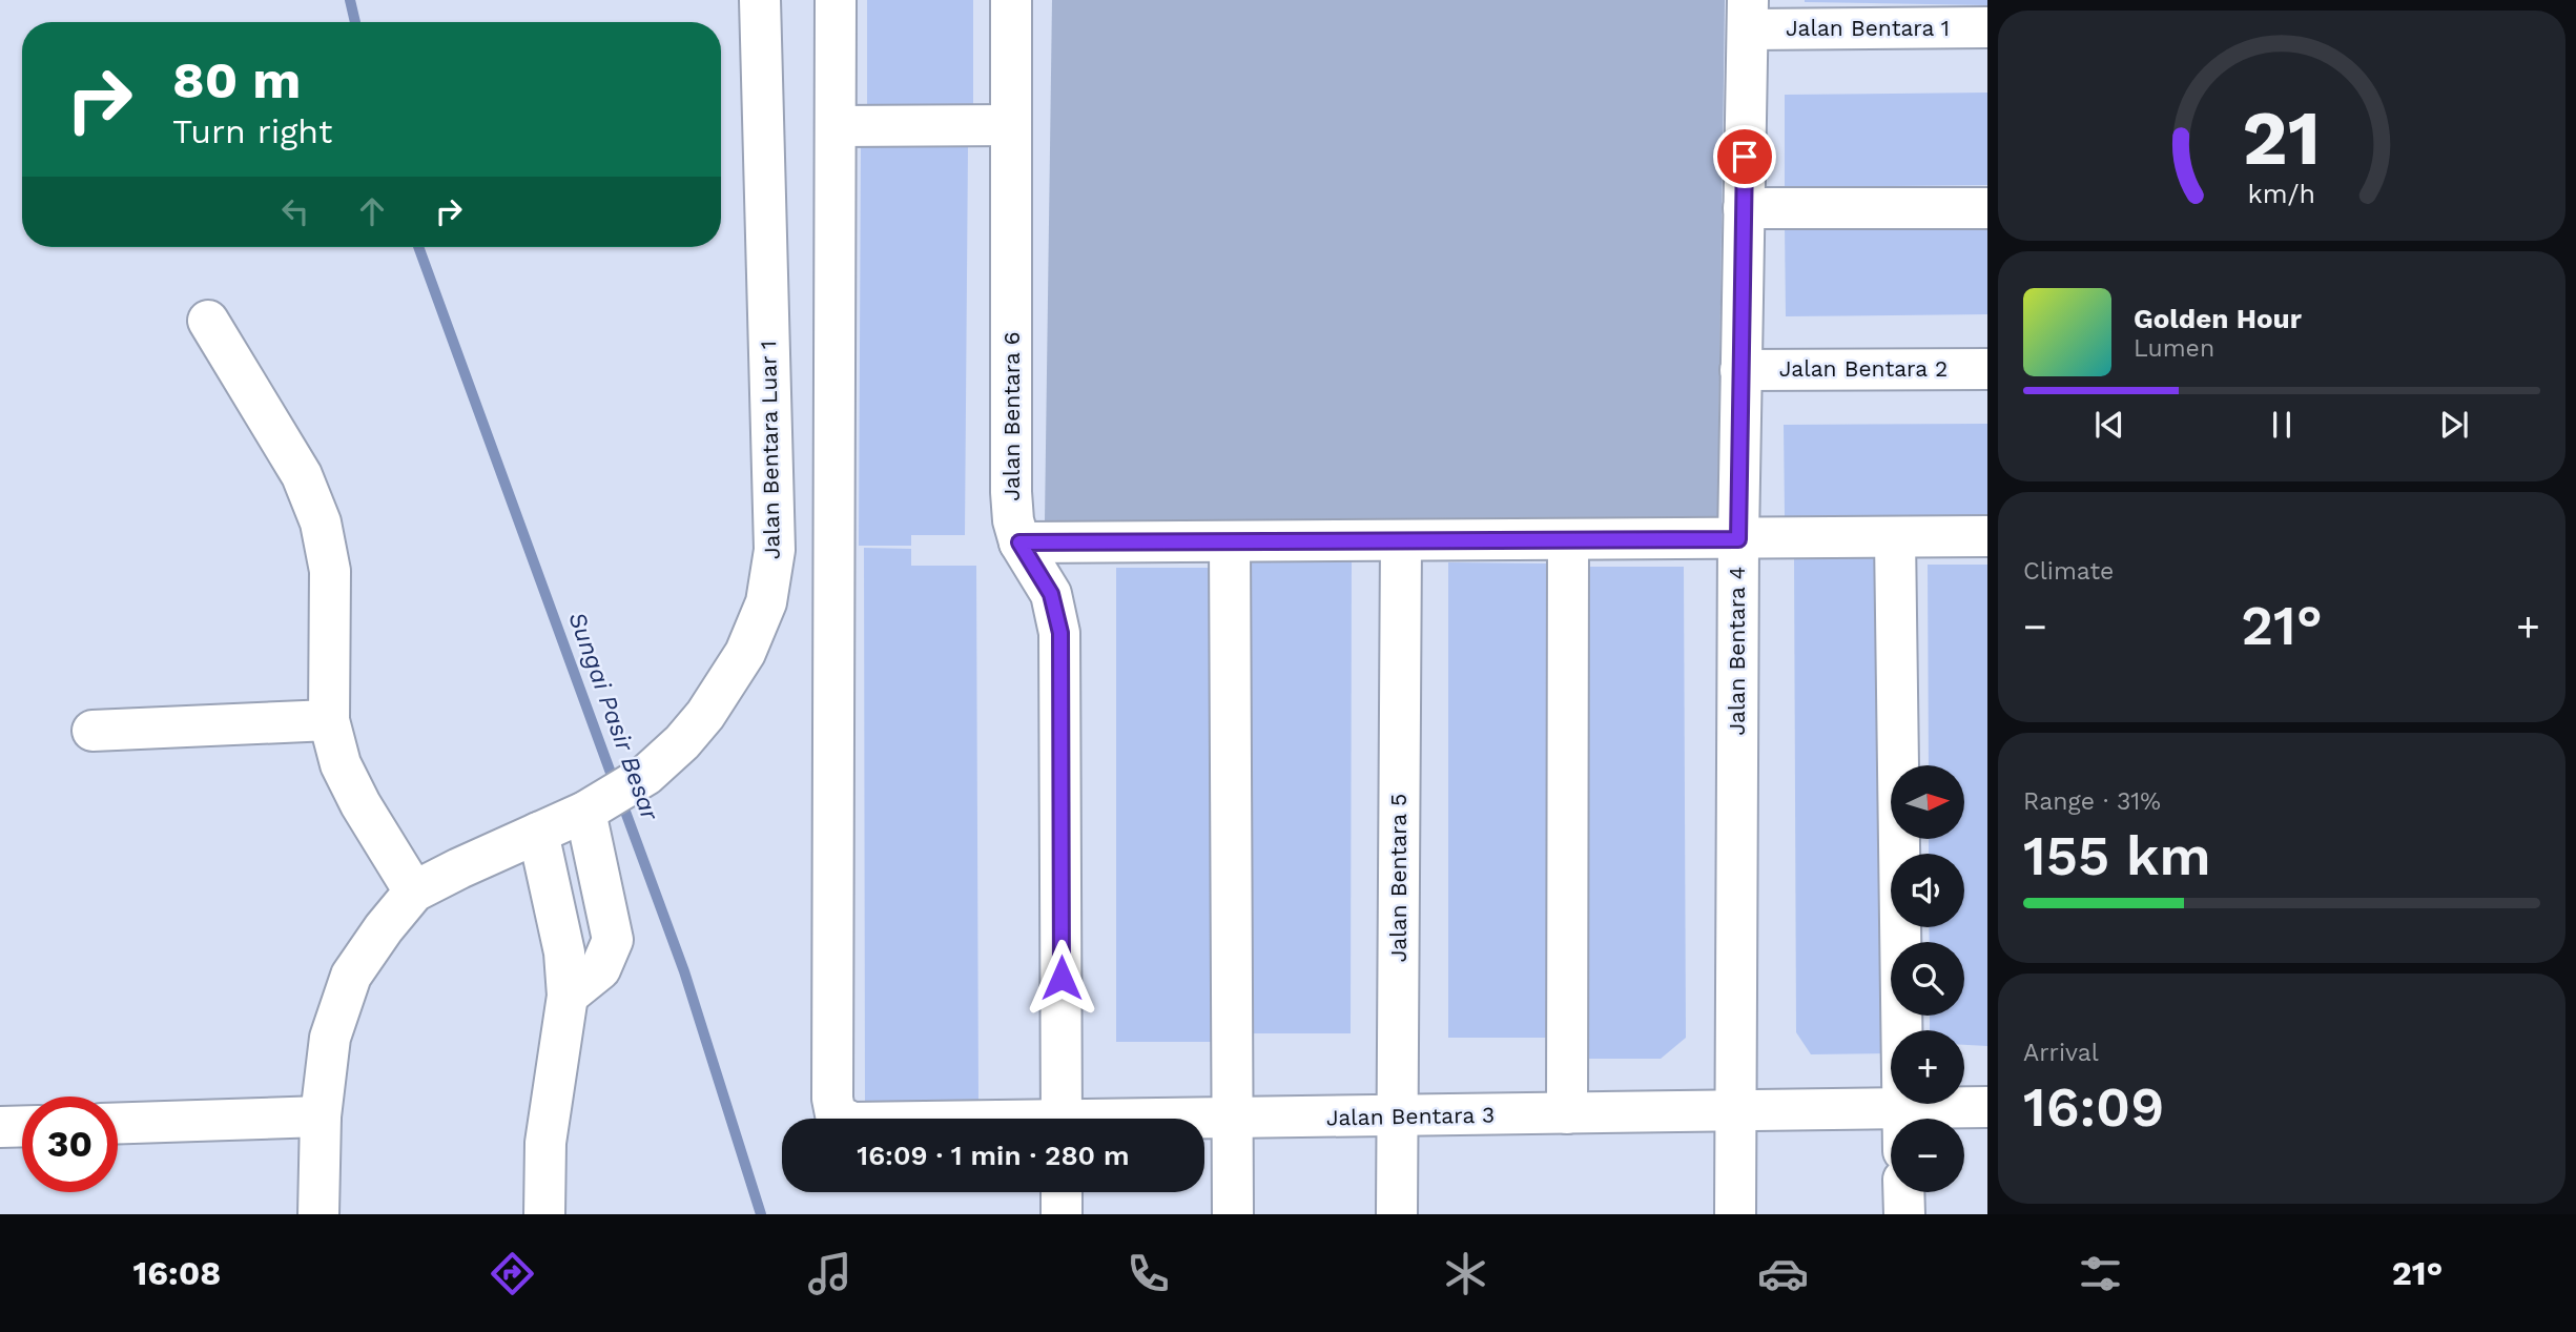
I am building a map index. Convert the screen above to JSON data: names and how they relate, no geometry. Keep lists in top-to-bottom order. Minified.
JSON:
{"streets":{"street":["Jalan Bentara 1","Jalan Bentara 2","Jalan Bentara 6","Jalan Bentara Luar 1","Jalan Bentara 4","Jalan Bentara 5","Jalan Bentara 3"]},"crossings":[["Jalan Bentara 1","Jalan Bentara 4"],["Jalan Bentara 2","Jalan Bentara 4"],["Jalan Bentara 4","Jalan Bentara 3"],["Jalan Bentara 5","Jalan Bentara 3"]],"water":["Sungai Pasir Besar"],"north":"right","page":{"turn":["80 m","Turn right"],"song":["Golden Hour","Lumen"],"tile":["Climate",["Range · 31%","155 km"],["Arrival","16:09"]],"heat":["−","21°","+"],"map_buttons":["+","−"],"limit":"30","trip":"16:09 · 1 min · 280 m","tabs":["16:08","21°"],"gauge":["21","km/h"]}}
